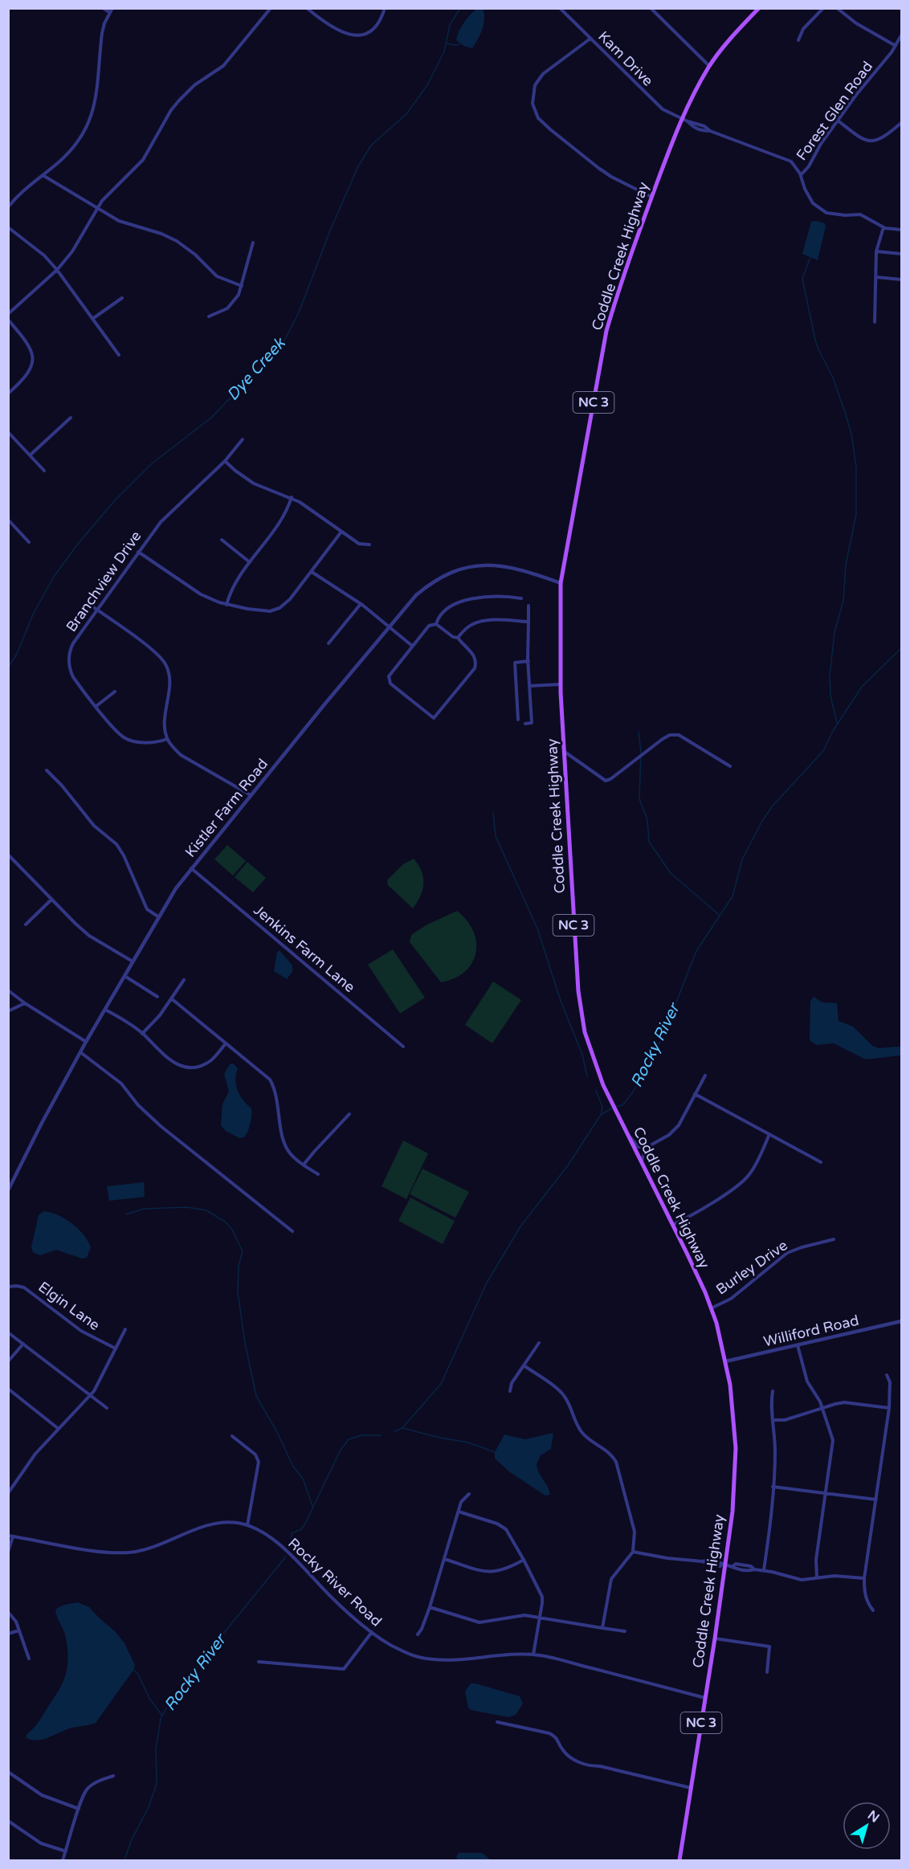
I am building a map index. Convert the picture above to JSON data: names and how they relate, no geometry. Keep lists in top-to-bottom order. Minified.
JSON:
{"streets":{"main road":["Coddle Creek Highway","NC 3"],"street":["Kam Drive","Forest Glen Road","Branchview Drive","Kistler Farm Road","Jenkins Farm Lane","Burley Drive","Elgin Lane","Williford Road","Rocky River Road"]},"crossings":[["Kam Drive","Forest Glen Road"],["Kam Drive","Coddle Creek Highway"],["Coddle Creek Highway","Kistler Farm Road"],["Coddle Creek Highway","Burley Drive"],["Coddle Creek Highway","Williford Road"],["Coddle Creek Highway","Rocky River Road"],["Kistler Farm Road","Jenkins Farm Lane"]],"water":["Dye Creek","Rocky River"],"north":"top right"}
